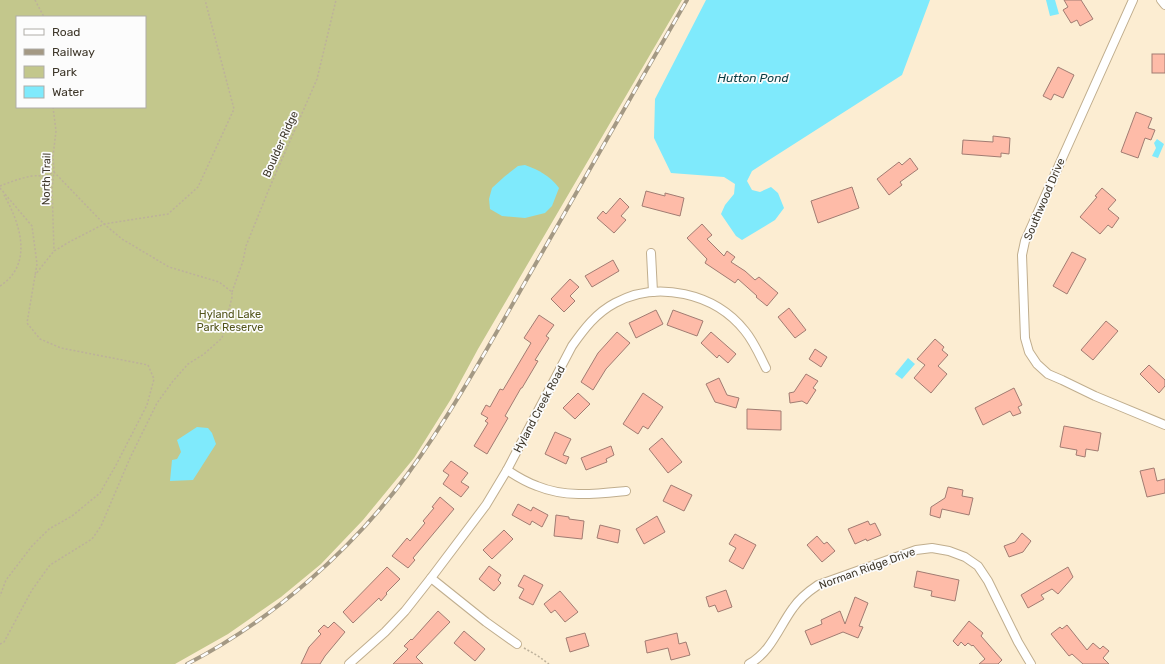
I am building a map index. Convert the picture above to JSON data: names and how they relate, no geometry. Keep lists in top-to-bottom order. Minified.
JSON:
{"streets":{"street":["Southwood Drive","Hyland Creek Road","Norman Ridge Drive"],"path":["Boulder Ridge","North Trail"]},"water":["Hutton Pond"],"parks":["Hyland Lake Park Reserve"],"legend":["Road","Railway","Park","Water"]}
